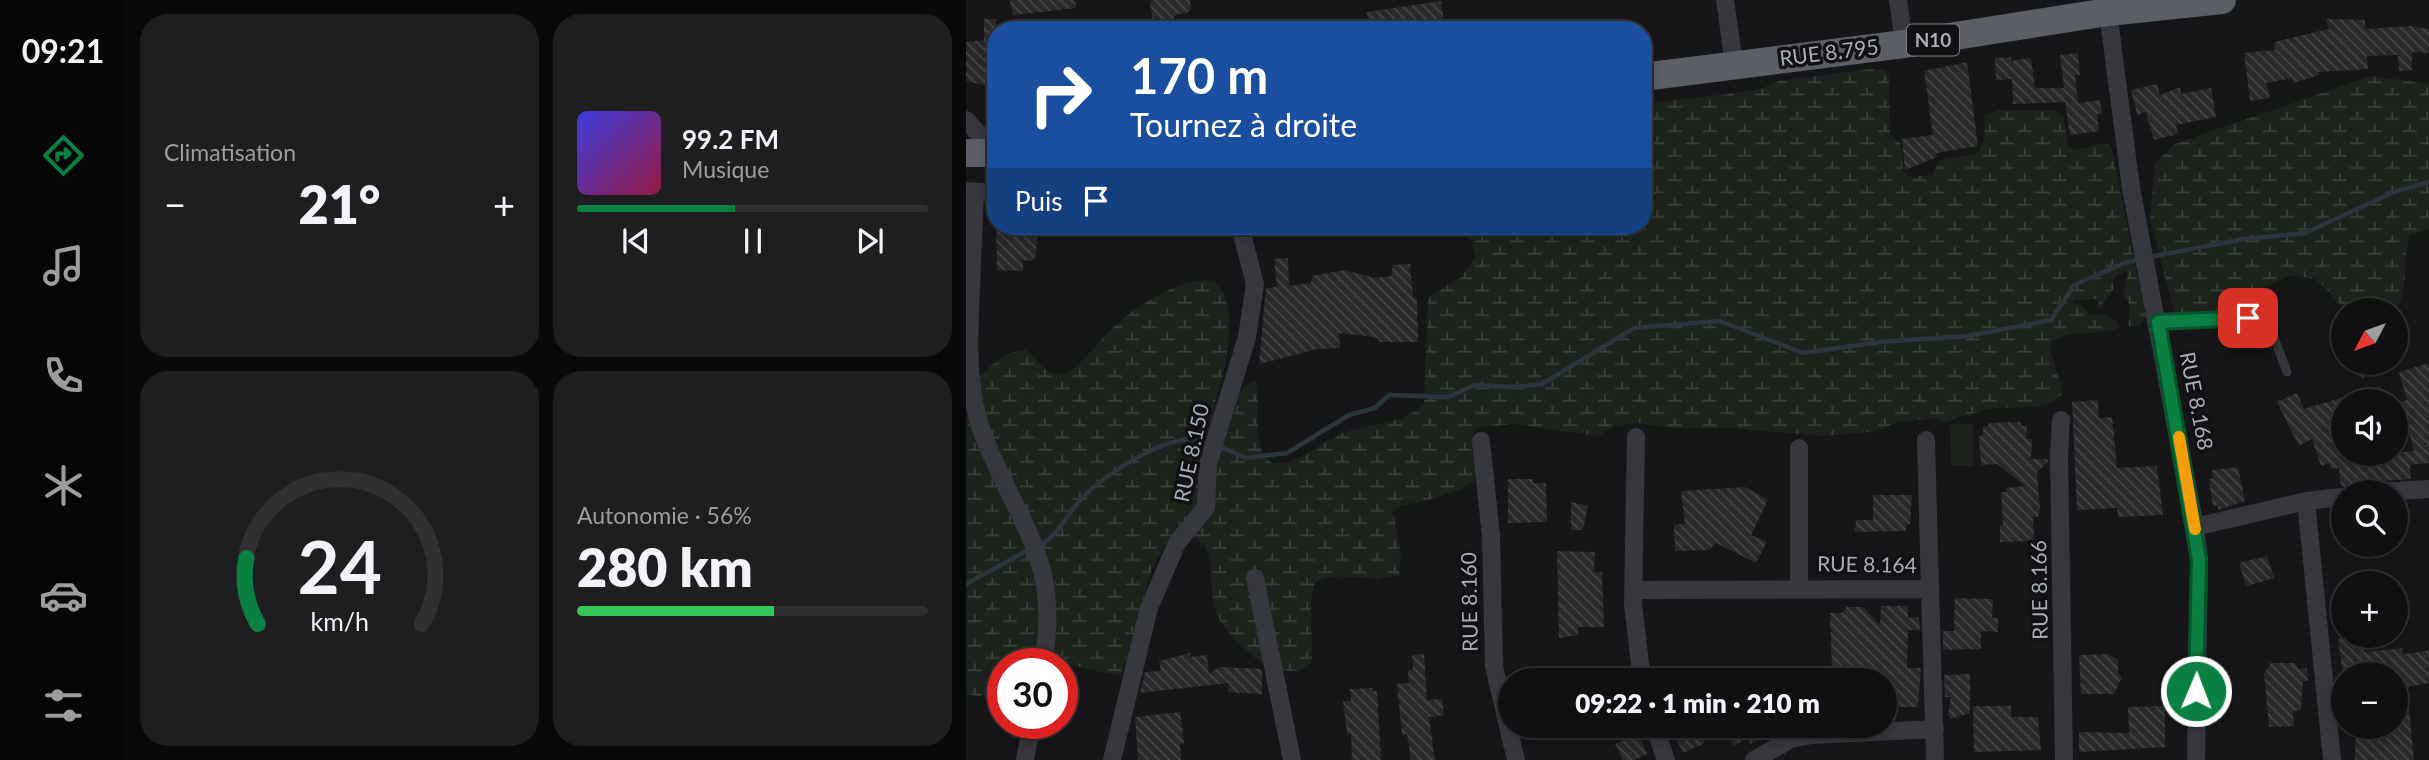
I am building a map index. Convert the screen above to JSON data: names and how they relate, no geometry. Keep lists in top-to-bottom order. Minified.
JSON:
{"streets":{"highway":["N10","RUE 8.795"],"street":["RUE 8.168","RUE 8.150","RUE 8.164","RUE 8.166","RUE 8.160"]},"crossings":[["RUE 8.795","RUE 8.168"]],"north":"bottom left","page":{"tabs":"09:21","tile":["Climatisation",["Autonomie · 56%","280 km"]],"turn":["170 m","Tournez à droite"],"song":["99.2 FM","Musique"],"then":"Puis","heat":["−","21°","+"],"map_buttons":["+","−"],"limit":"30","trip":"09:22 · 1 min · 210 m","gauge":["24","km/h"]}}
